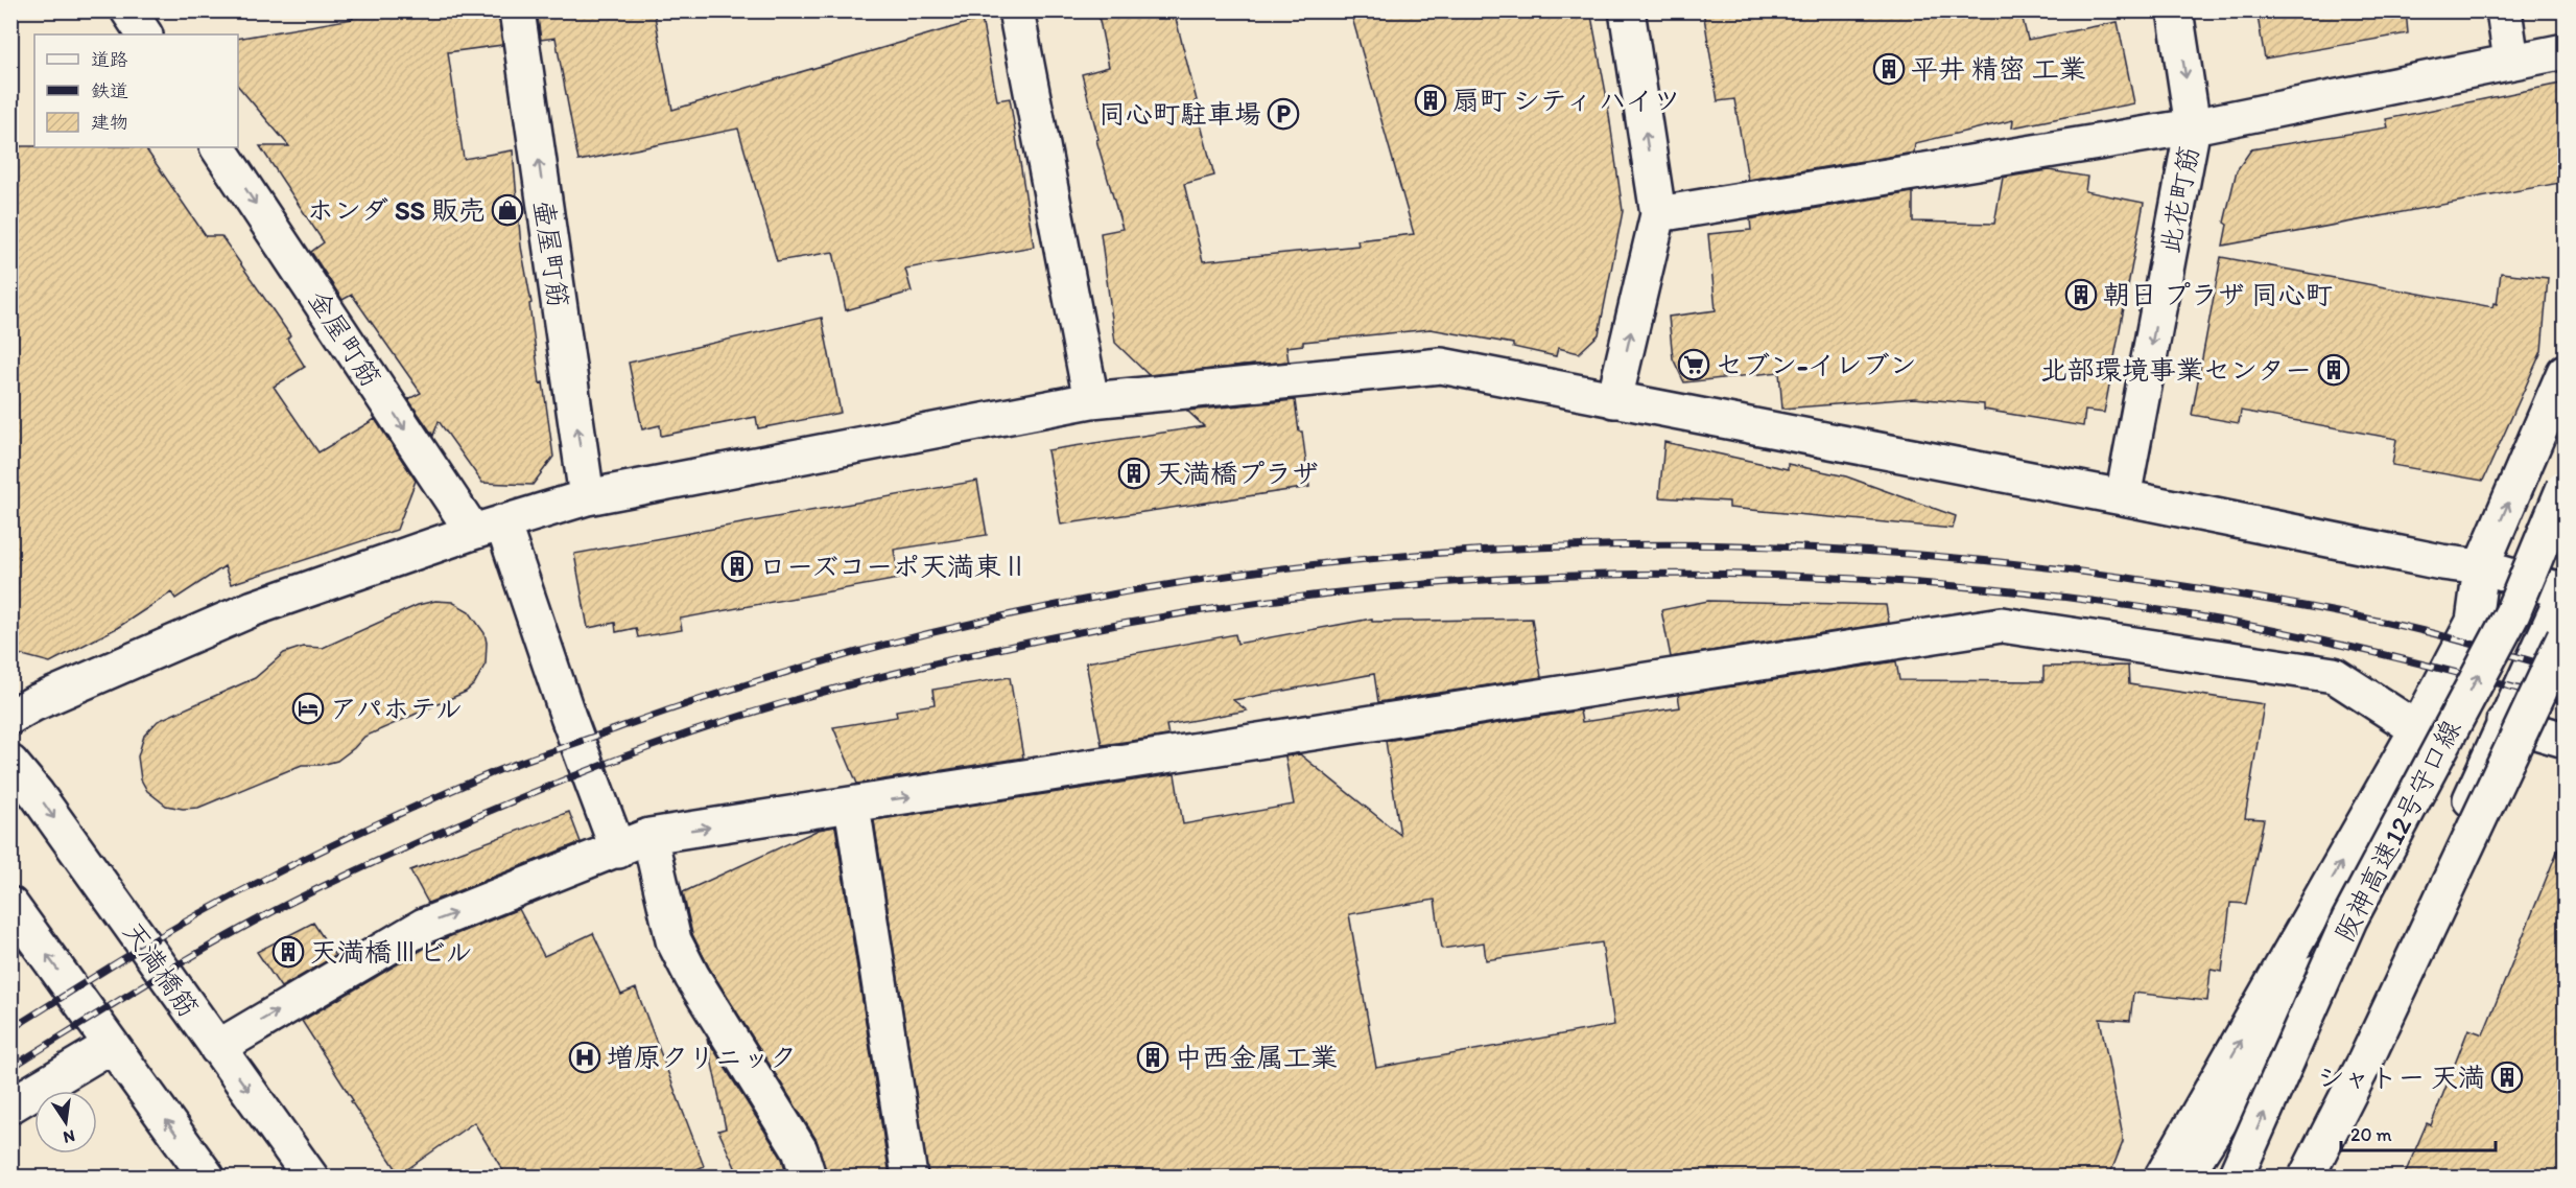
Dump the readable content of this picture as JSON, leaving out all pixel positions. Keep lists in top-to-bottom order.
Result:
{
  "streets": {
    "main road": [
      "此花町筋",
      "壷屋町筋",
      "金屋町筋",
      "阪神高速12号守口線",
      "天満橋筋"
    ]
  },
  "one_way": ["此花町筋", "壷屋町筋", "金屋町筋"],
  "places": {
    "building": [
      "平井 精密 工業",
      "扇町 シティ ハイツ",
      "朝日 プラザ 同心町",
      "北部環境事業センター",
      "天満橋プラザ",
      "ローズコーポ天満東Ⅱ",
      "天満橋Ⅲビル",
      "中西金属工業",
      "シャトー 天満"
    ],
    "parking": ["同心町駐車場"],
    "shop": ["ホンダ SS 販売"],
    "supermarket": ["セブン-イレブン"],
    "hotel": ["アパホテル"],
    "hospital": ["増原クリニック"]
  },
  "legend": ["道路", "鉄道", "建物"],
  "scale_bar": "20 m",
  "north": "bottom"
}
